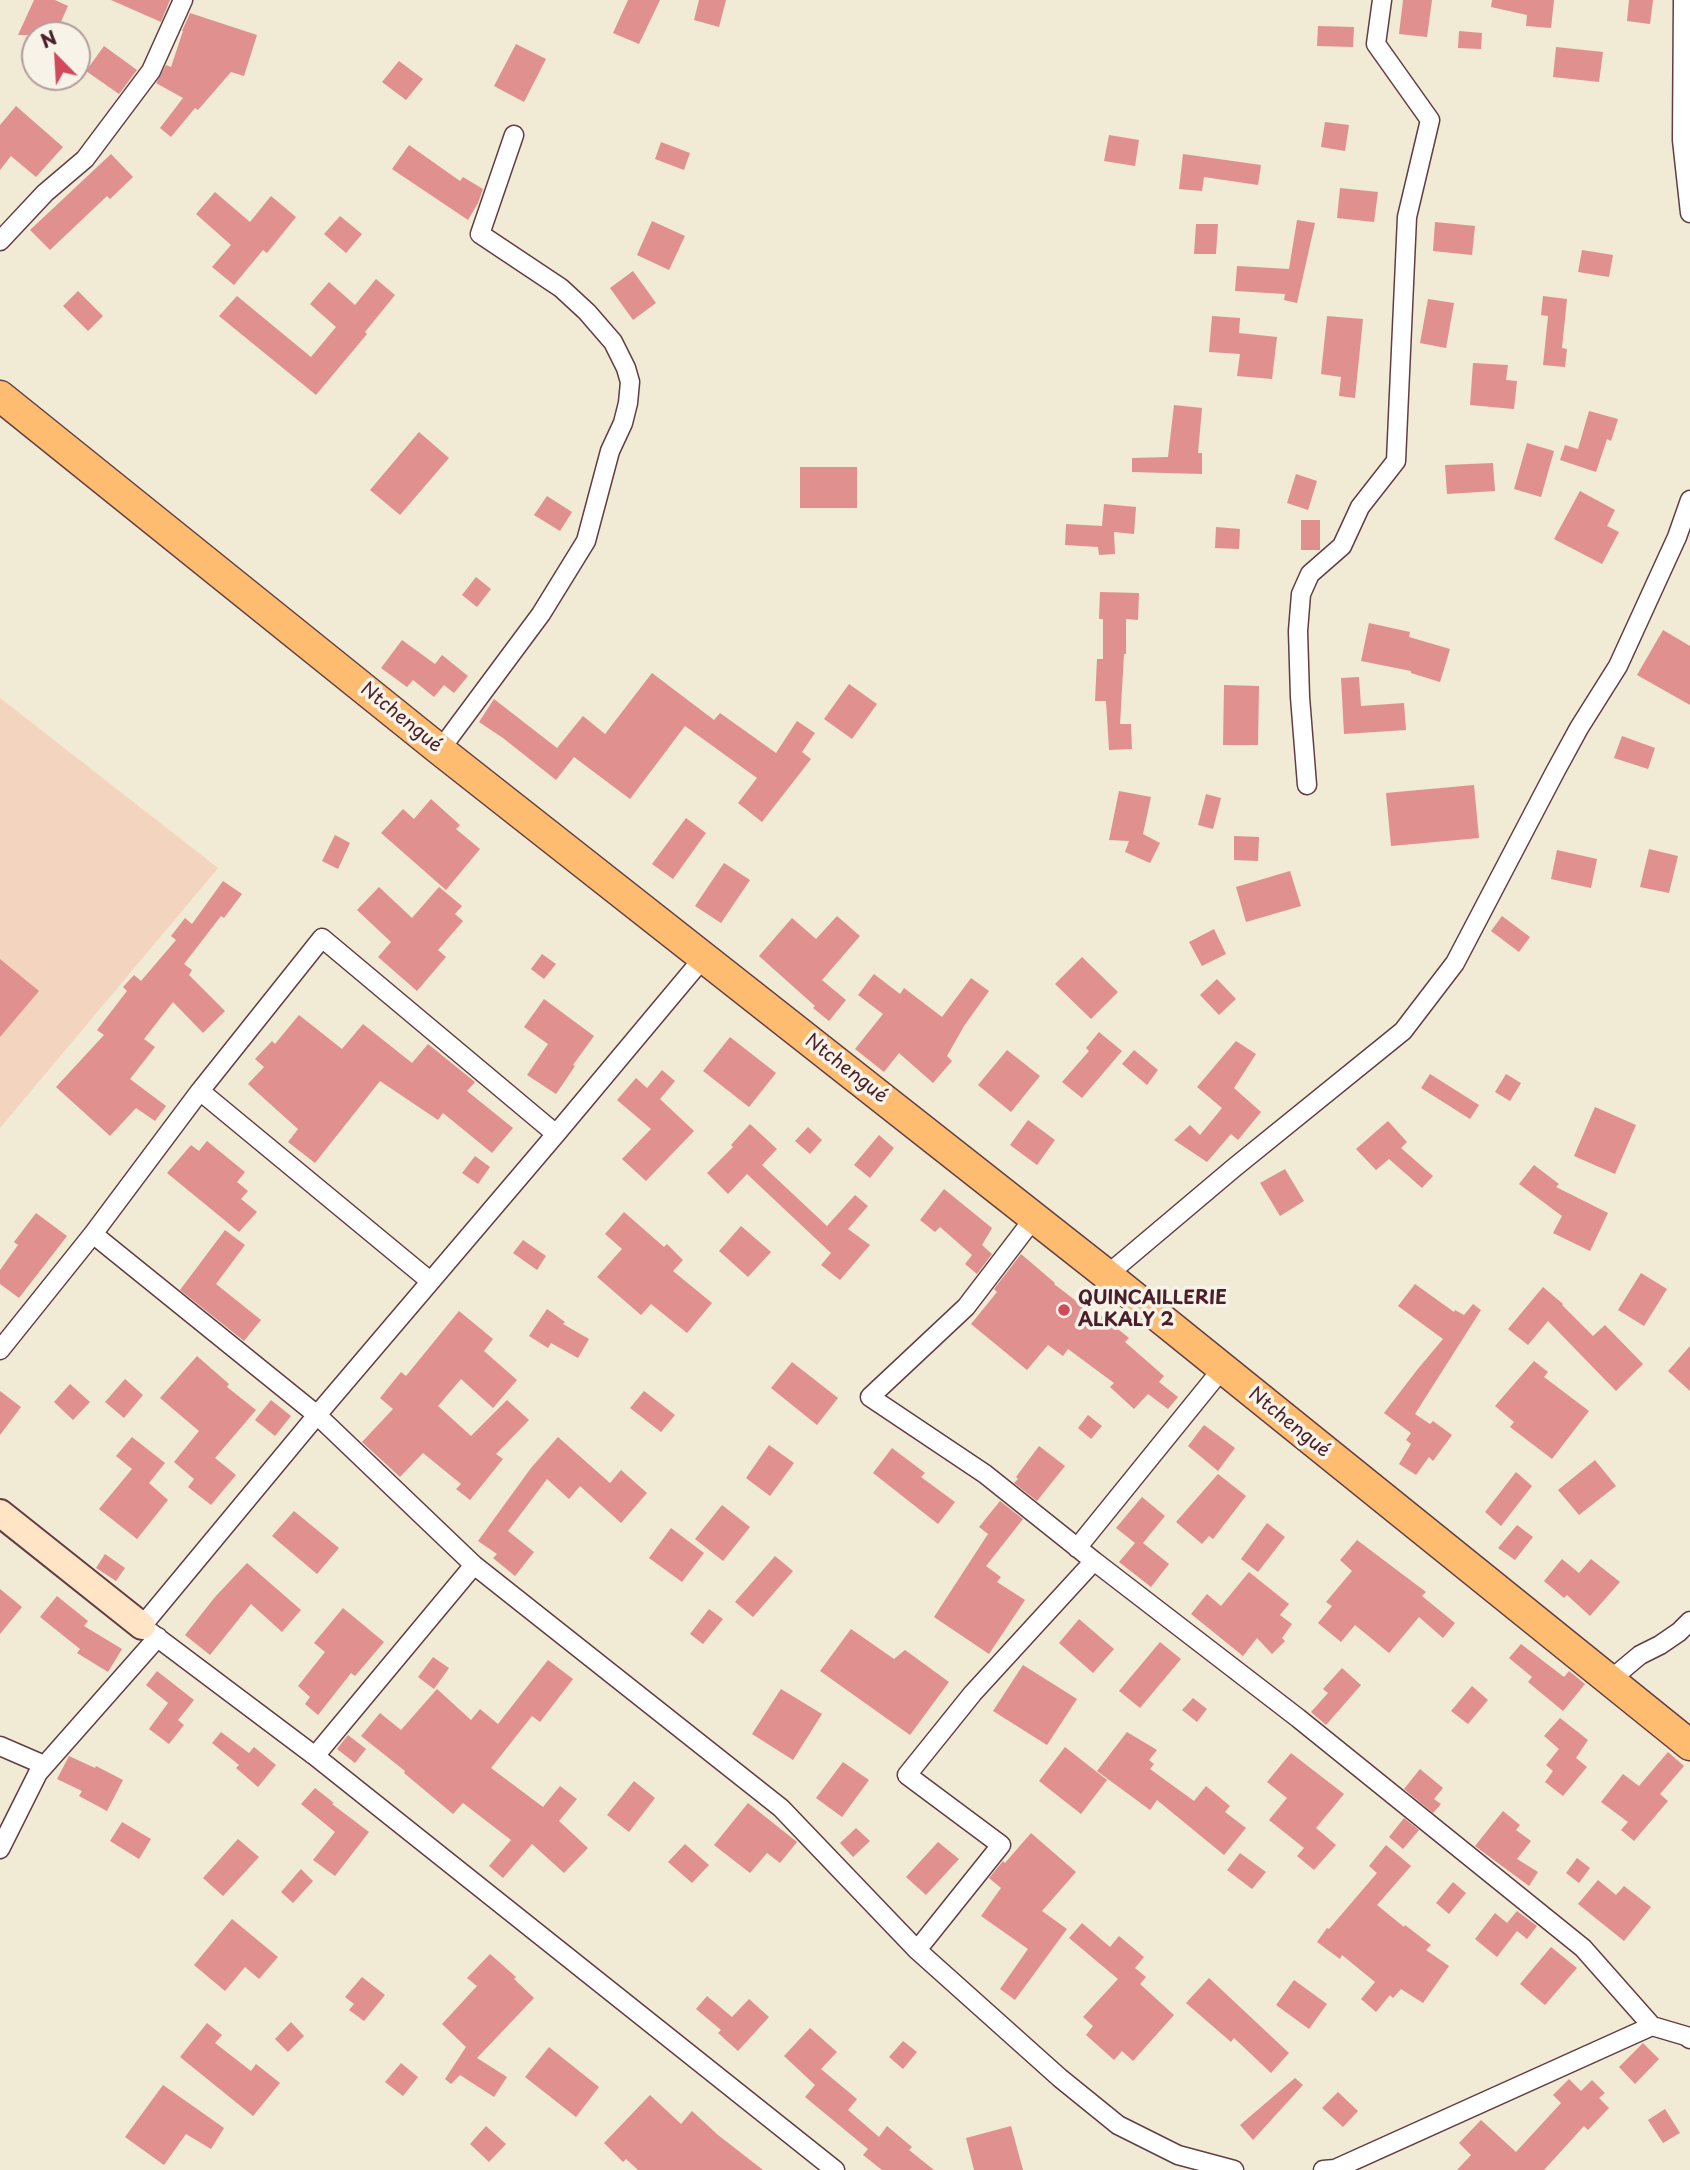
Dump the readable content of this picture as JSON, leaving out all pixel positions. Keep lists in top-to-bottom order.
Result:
{
  "streets": {
    "main road": ["Ntchengué"]
  },
  "places": ["QUINCAILLERIE ALKALY 2"],
  "north": "top left"
}
